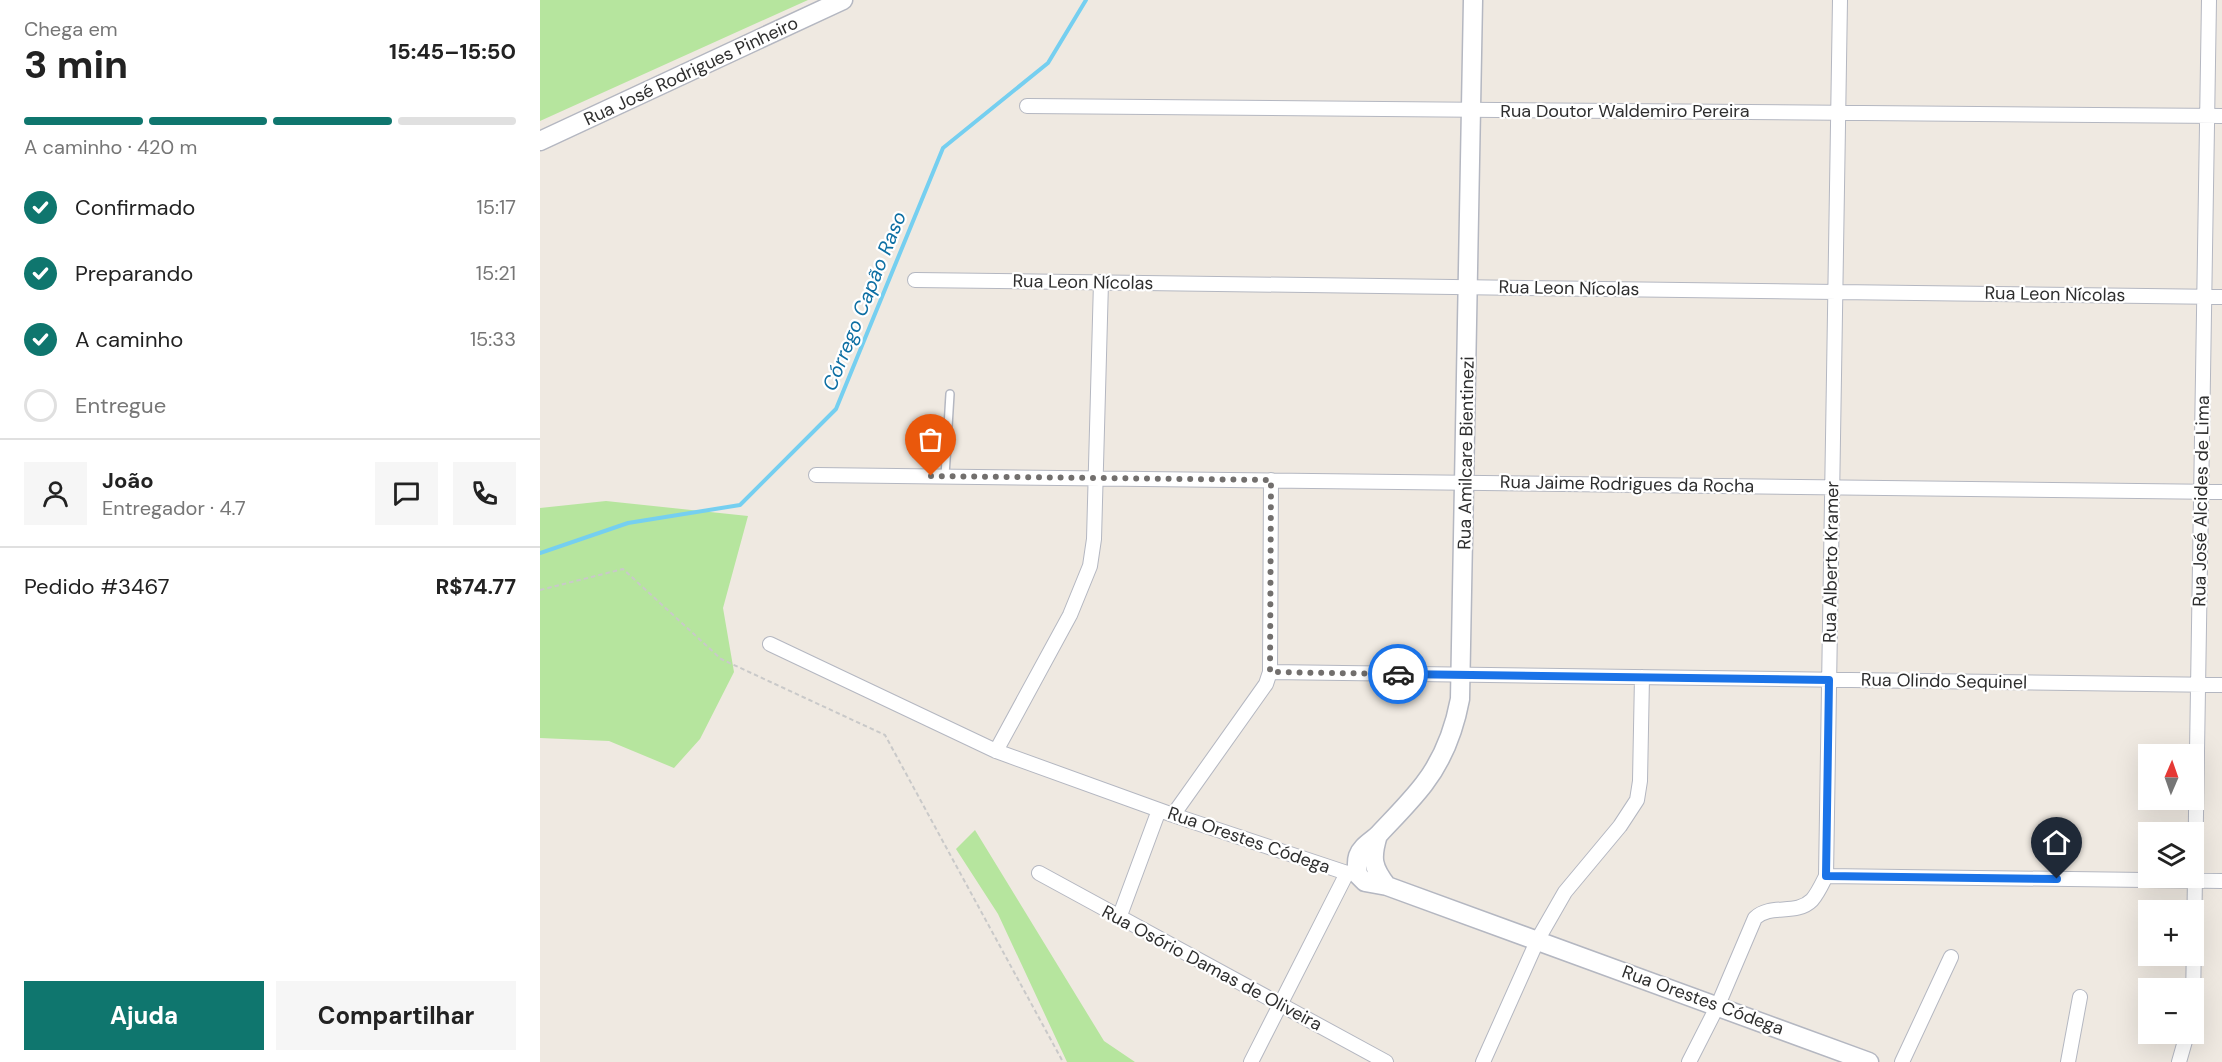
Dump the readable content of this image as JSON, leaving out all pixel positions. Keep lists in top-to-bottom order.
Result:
{
  "streets": {
    "main road": ["Rua José Rodrigues Pinheiro", "Rua Amilcare Bientinezi", "Rua Orestes Códega"],
    "street": [
      "Rua Doutor Waldemiro Pereira",
      "Rua Leon Nícolas",
      "Rua Jaime Rodrigues da Rocha",
      "Rua José Alcides de Lima",
      "Rua Alberto Kramer",
      "Rua Olindo Sequinel",
      "Rua Osório Damas de Oliveira"
    ]
  },
  "crossings": [
    ["Rua Doutor Waldemiro Pereira", "Rua Amilcare Bientinezi"],
    ["Rua Doutor Waldemiro Pereira", "Rua José Alcides de Lima"],
    ["Rua Doutor Waldemiro Pereira", "Rua Alberto Kramer"],
    ["Rua Leon Nícolas", "Rua Amilcare Bientinezi"],
    ["Rua Leon Nícolas", "Rua José Alcides de Lima"],
    ["Rua Leon Nícolas", "Rua Alberto Kramer"],
    ["Rua Amilcare Bientinezi", "Rua Jaime Rodrigues da Rocha"],
    ["Rua Amilcare Bientinezi", "Rua Olindo Sequinel"],
    ["Rua Amilcare Bientinezi", "Rua Orestes Códega"],
    ["Rua Amilcare Bientinezi", "Rua Osório Damas de Oliveira"],
    ["Rua Jaime Rodrigues da Rocha", "Rua José Alcides de Lima"],
    ["Rua Jaime Rodrigues da Rocha", "Rua Alberto Kramer"],
    ["Rua José Alcides de Lima", "Rua Olindo Sequinel"],
    ["Rua Alberto Kramer", "Rua Olindo Sequinel"]
  ],
  "water": ["Córrego Capão Raso"],
  "north": "top",
  "page": {
    "heading": ["3 min", "Chega em", "15:45–15:50"],
    "panel": [
      "João",
      "Entregador · 4.7",
      "Pedido #3467",
      "R$74.77"
    ],
    "bar": "A caminho · 420 m",
    "list": [
      ["Confirmado", "15:17"],
      ["Preparando", "15:21"],
      ["A caminho", "15:33"],
      "Entregue"
    ],
    "map_buttons": ["+", "−"],
    "buttons": ["Ajuda", "Compartilhar"]
  }
}
